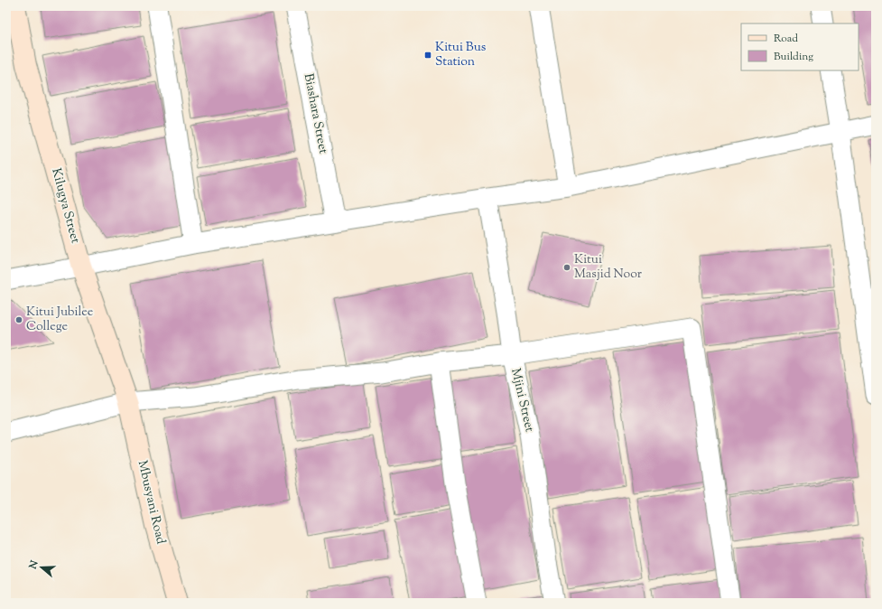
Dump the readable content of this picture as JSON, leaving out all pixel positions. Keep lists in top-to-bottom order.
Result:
{
  "streets": {
    "street": [
      "Biashara Street",
      "Kilugya Street",
      "Mjini Street",
      "Mbusyani Road"
    ]
  },
  "crossings": [
    ["Kilugya Street", "Mbusyani Road"]
  ],
  "places": {
    "transit": ["Kitui Bus Station"],
    "other": ["Kitui Masjid Noor", "Kitui Jubilee College"]
  },
  "legend": ["Road", "Building"],
  "north": "left"
}
